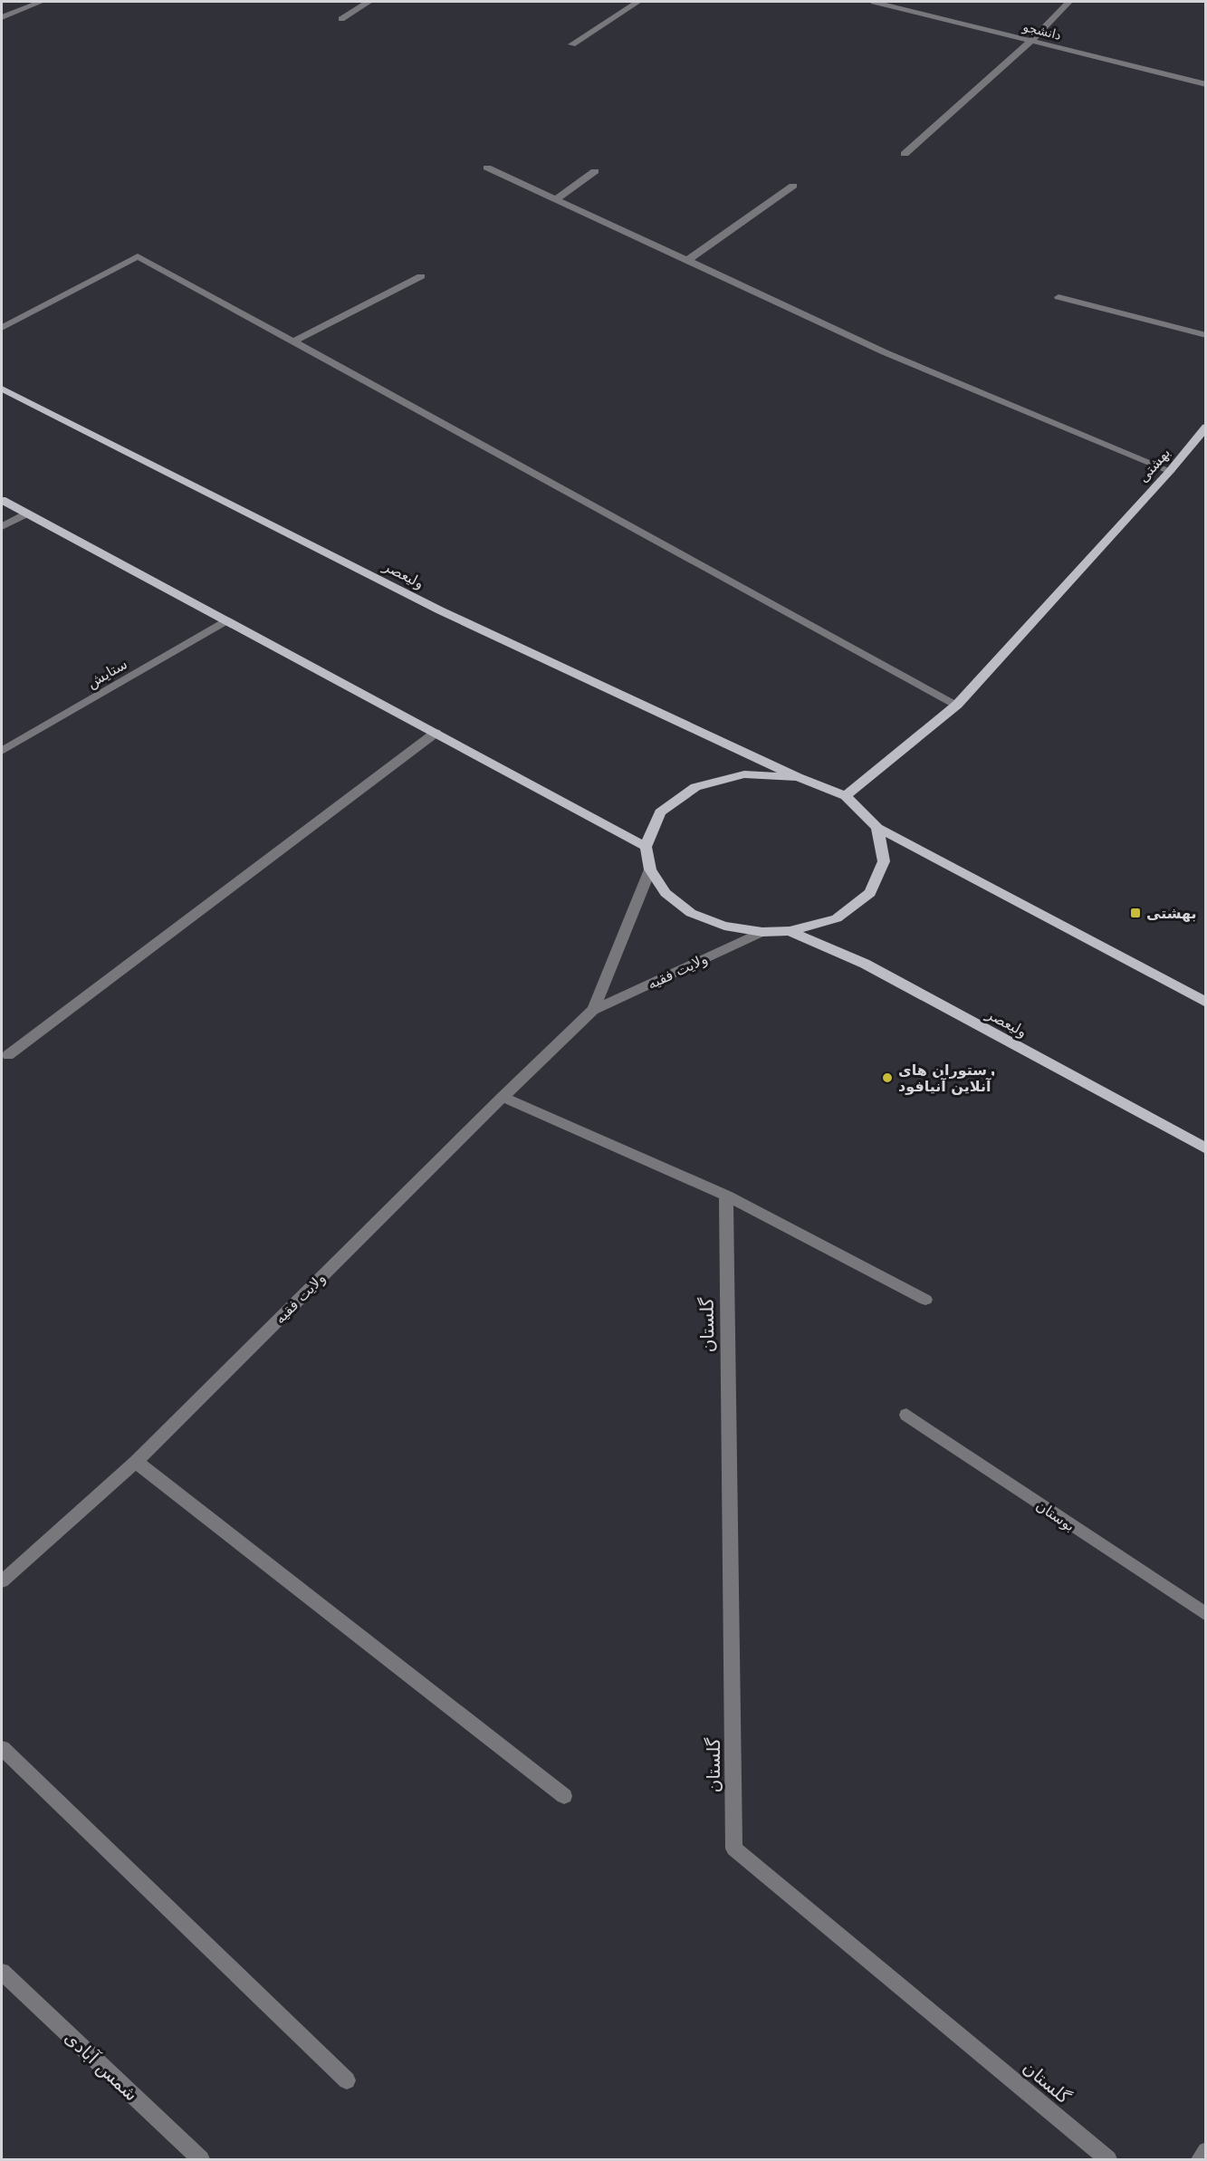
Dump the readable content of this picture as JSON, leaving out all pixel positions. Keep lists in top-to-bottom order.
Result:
{
  "streets": {
    "main road": ["بهشتی", "ولیعصر"],
    "street": [
      "دانشجو",
      "ستایش",
      "ولایت فقیه",
      "گلستان",
      "بوستان",
      "شمس آبادی"
    ]
  },
  "places": {
    "transit": ["بهشتی"],
    "other": ["رستوران های آنلاین آنیافود"]
  }
}
